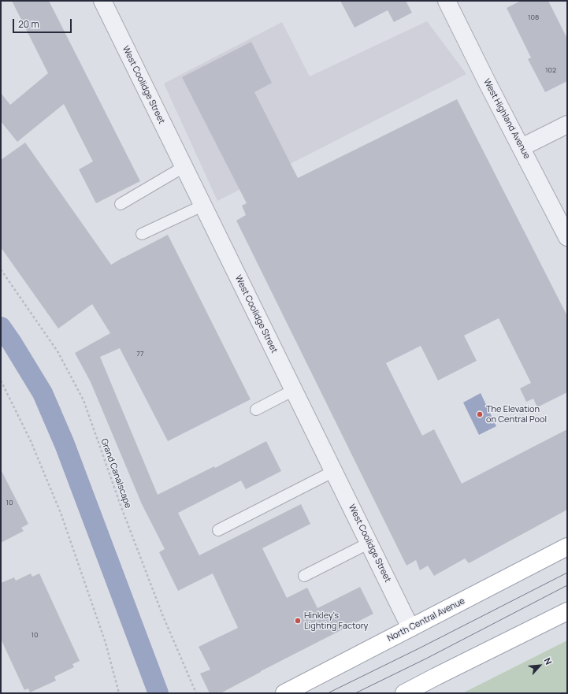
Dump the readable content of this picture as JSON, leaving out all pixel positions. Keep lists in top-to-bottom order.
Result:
{
  "streets": {
    "main road": ["North Central Avenue"],
    "street": ["West Coolidge Street", "West Highland Avenue"],
    "path": ["Grand Canalscape"]
  },
  "crossings": [
    ["West Coolidge Street", "North Central Avenue"]
  ],
  "places": ["The Elevation on Central Pool", "Hinkley's Lighting Factory"],
  "house_numbers": [
    "108",
    "102",
    "77",
    "10",
    "10"
  ],
  "scale_bar": "20 m",
  "north": "top right"
}
